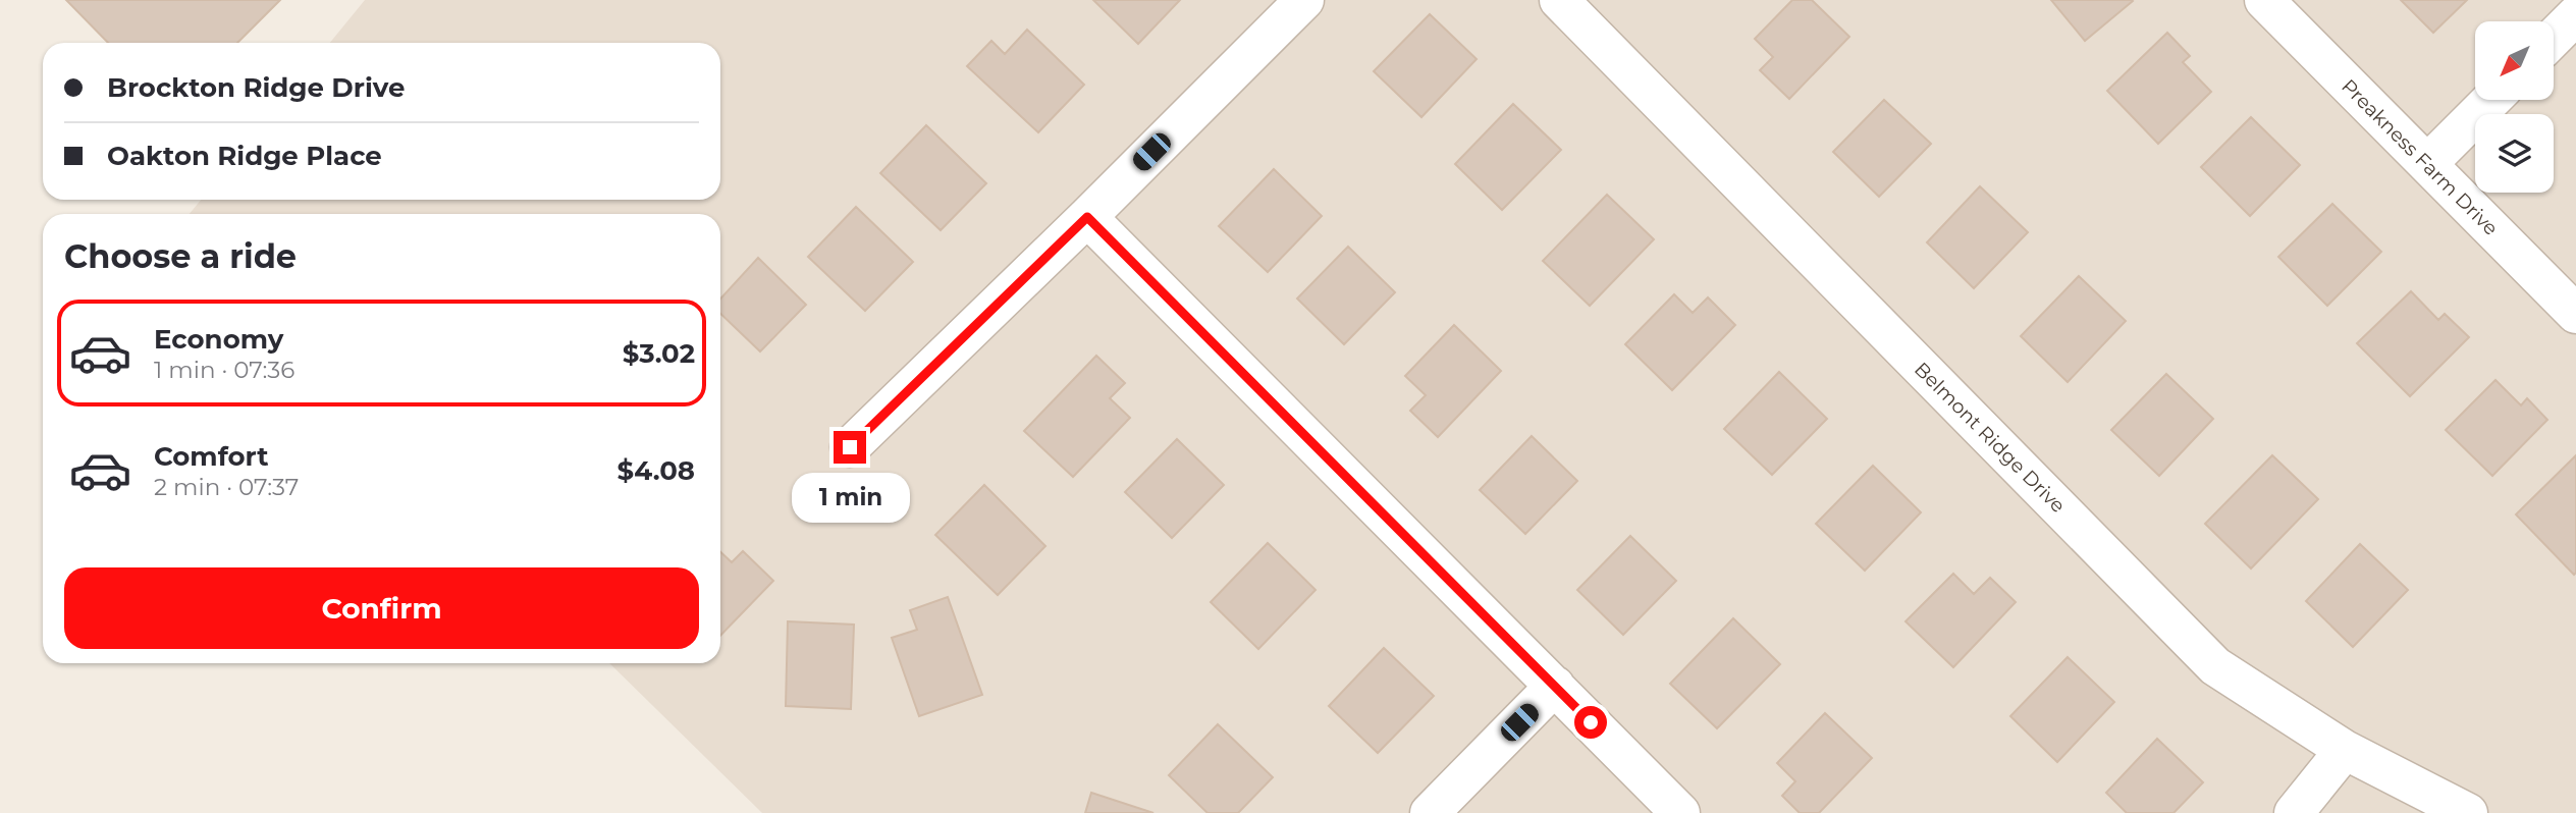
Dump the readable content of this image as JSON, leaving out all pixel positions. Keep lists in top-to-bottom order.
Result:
{
  "streets": {
    "street": ["Preakness Farm Drive", "Belmont Ridge Drive"]
  },
  "north": "bottom left",
  "page": {
    "banner": ["Brockton Ridge Drive", "Oakton Ridge Place"],
    "heading": "Choose a ride",
    "list": [
      {
        "name": "Economy",
        "note": "1 min · 07:36",
        "value": "$3.02"
      },
      {
        "name": "Comfort",
        "note": "2 min · 07:37",
        "value": "$4.08"
      }
    ],
    "bubble": "1 min",
    "buttons": "Confirm"
  }
}
